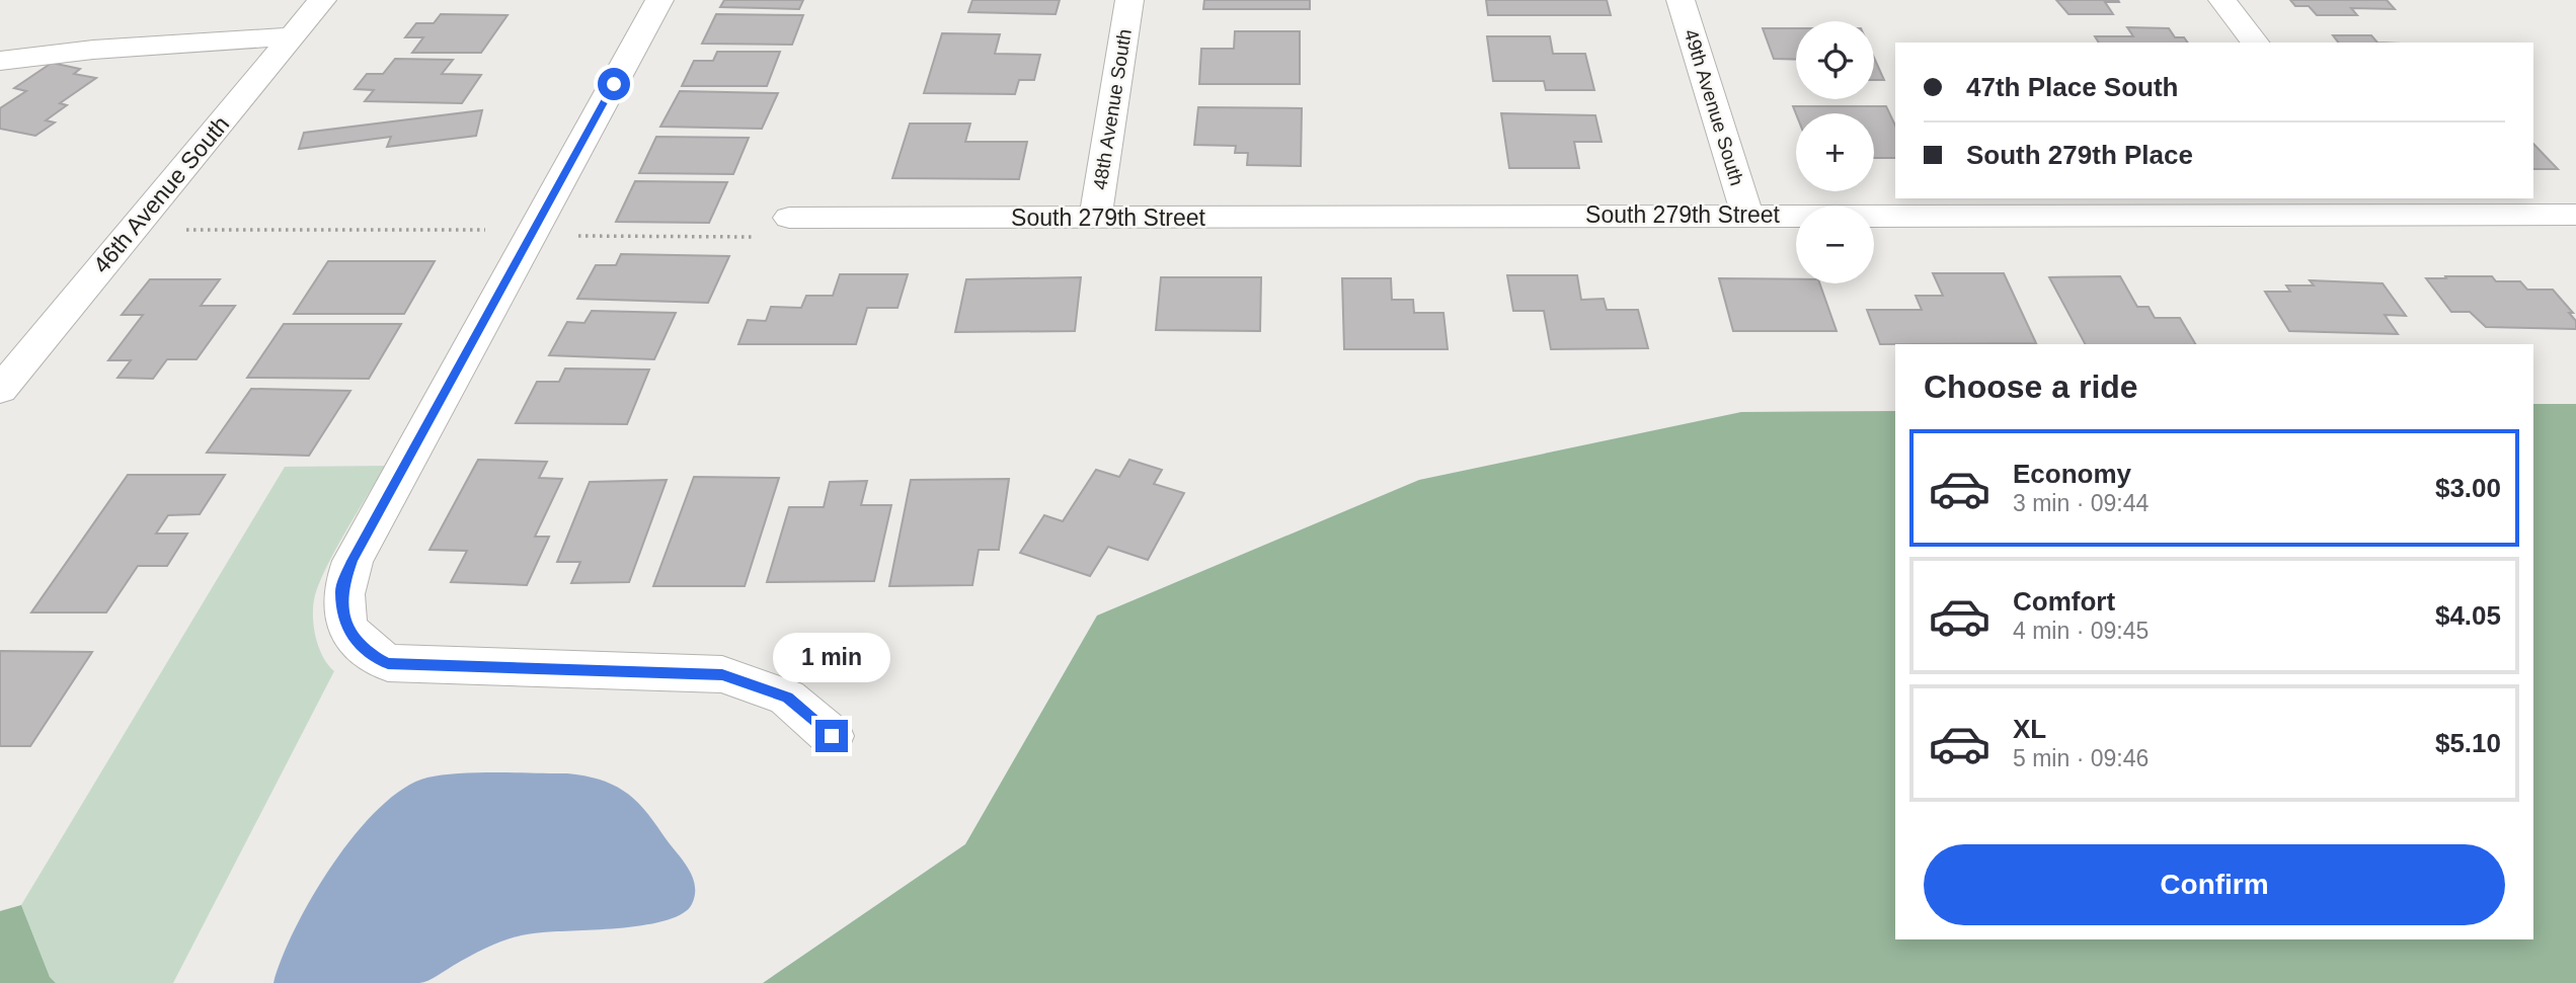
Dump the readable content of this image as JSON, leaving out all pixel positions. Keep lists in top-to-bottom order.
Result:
{
  "streets": {
    "street": [
      "49th Avenue South",
      "48th Avenue South",
      "46th Avenue South",
      "South 279th Street"
    ]
  },
  "crossings": [
    ["49th Avenue South", "South 279th Street"],
    ["48th Avenue South", "South 279th Street"]
  ],
  "page": {
    "map_buttons": ["+", "−"],
    "banner": ["47th Place South", "South 279th Place"],
    "heading": "Choose a ride",
    "list": [
      {
        "name": "Economy",
        "note": "3 min · 09:44",
        "value": "$3.00"
      },
      {
        "name": "Comfort",
        "note": "4 min · 09:45",
        "value": "$4.05"
      },
      {
        "name": "XL",
        "note": "5 min · 09:46",
        "value": "$5.10"
      }
    ],
    "bubble": "1 min",
    "buttons": "Confirm"
  }
}
